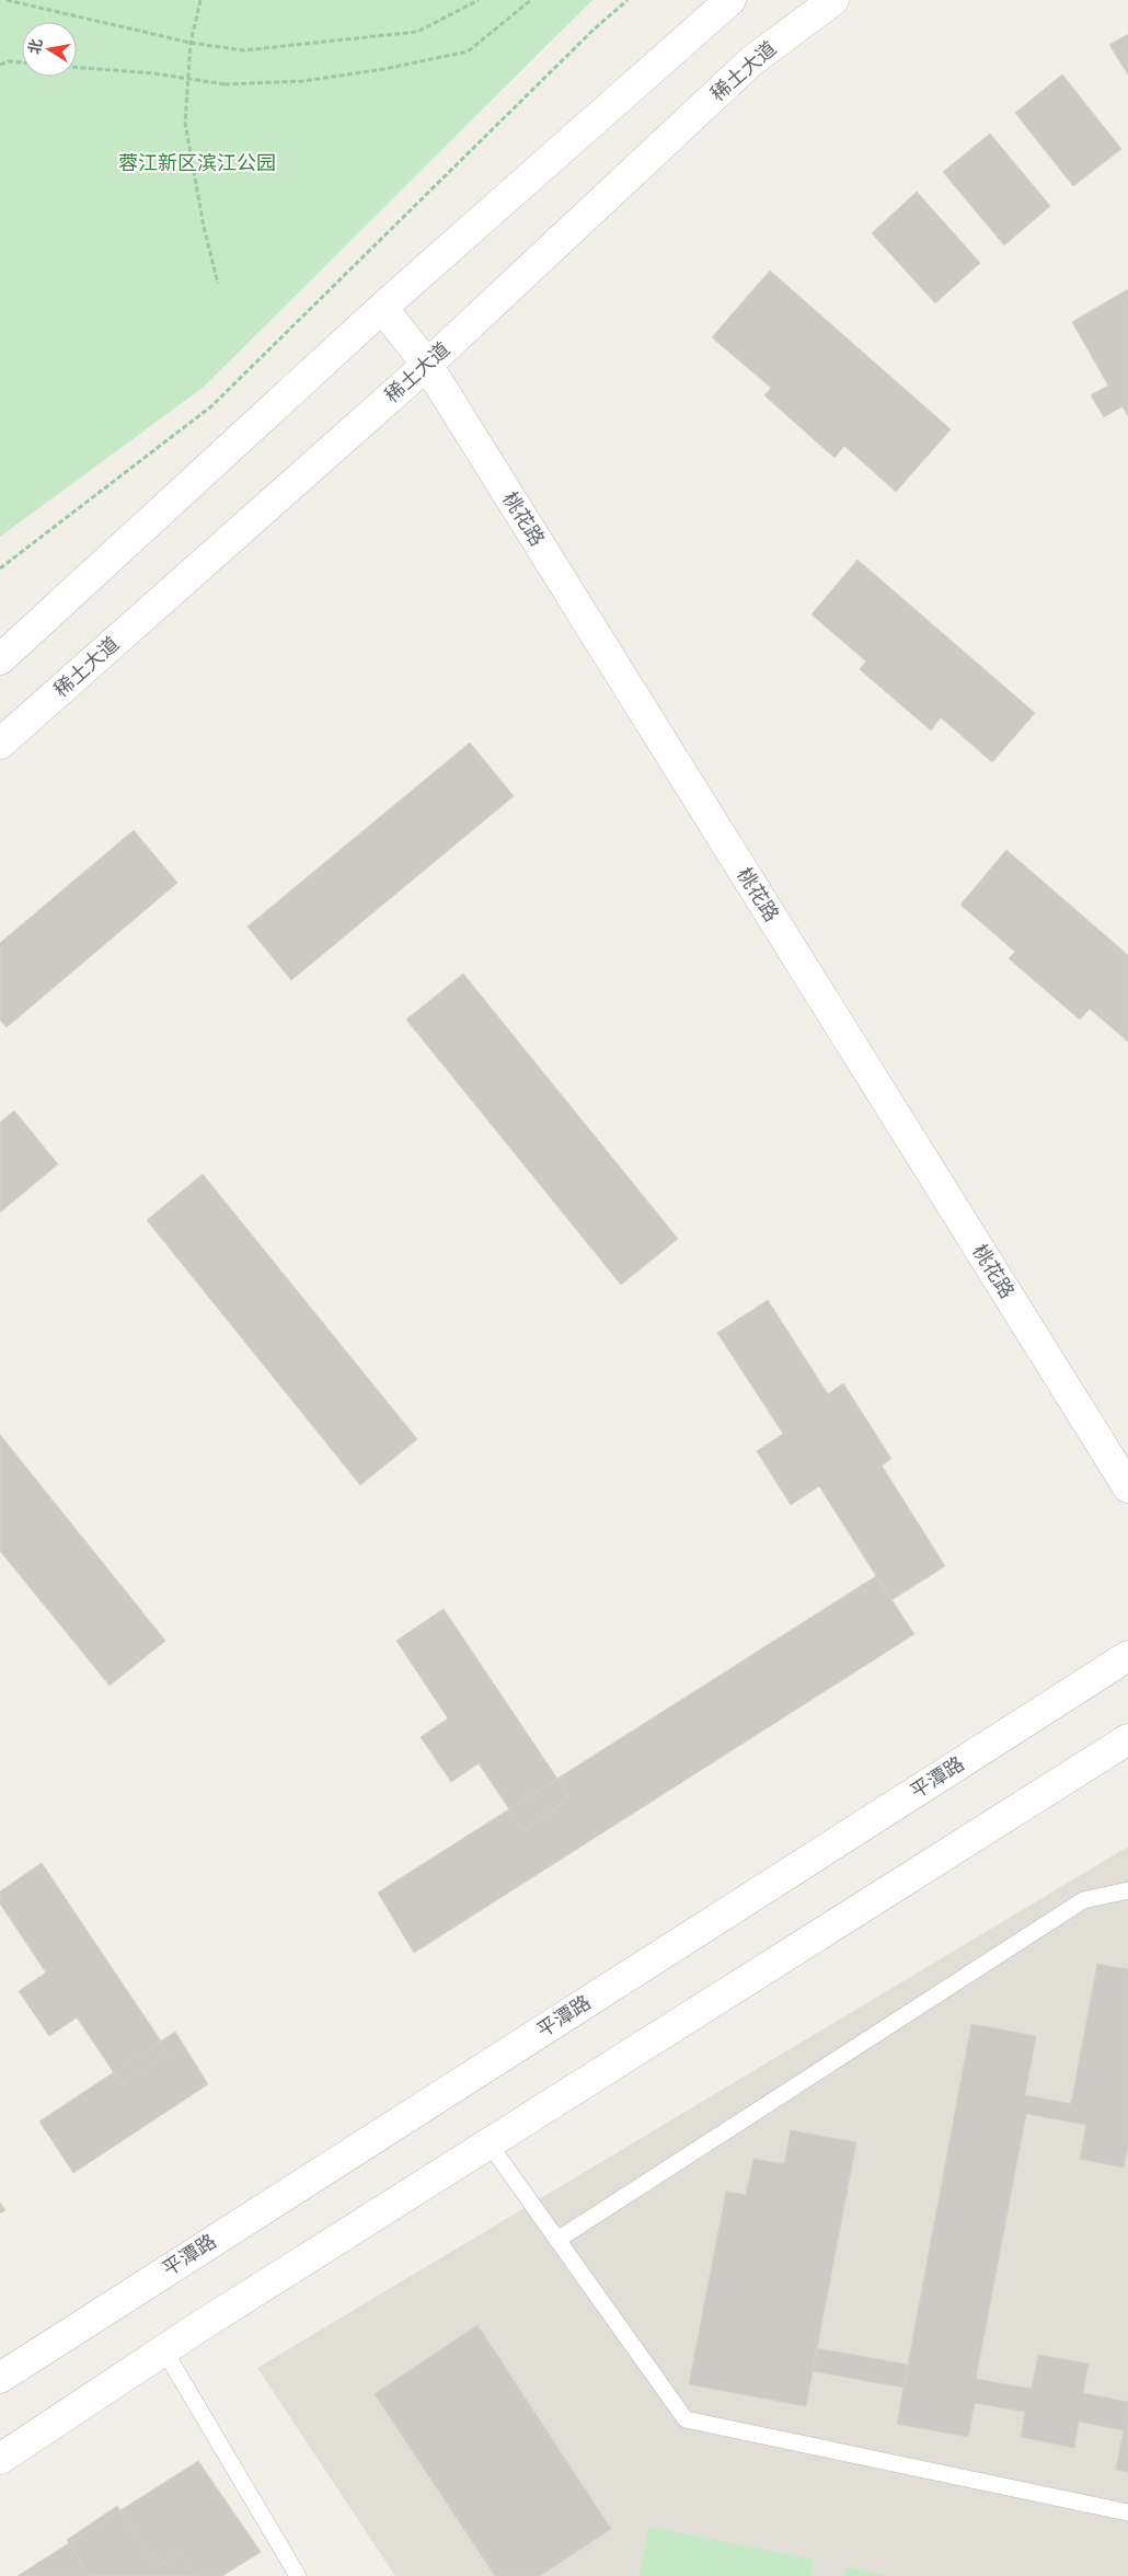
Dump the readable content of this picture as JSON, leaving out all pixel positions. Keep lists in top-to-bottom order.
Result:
{
  "streets": {
    "street": ["稀土大道", "桃花路", "平潭路"]
  },
  "crossings": [
    ["稀土大道", "桃花路"]
  ],
  "parks": ["蓉江新区滨江公园"],
  "north": "left"
}
